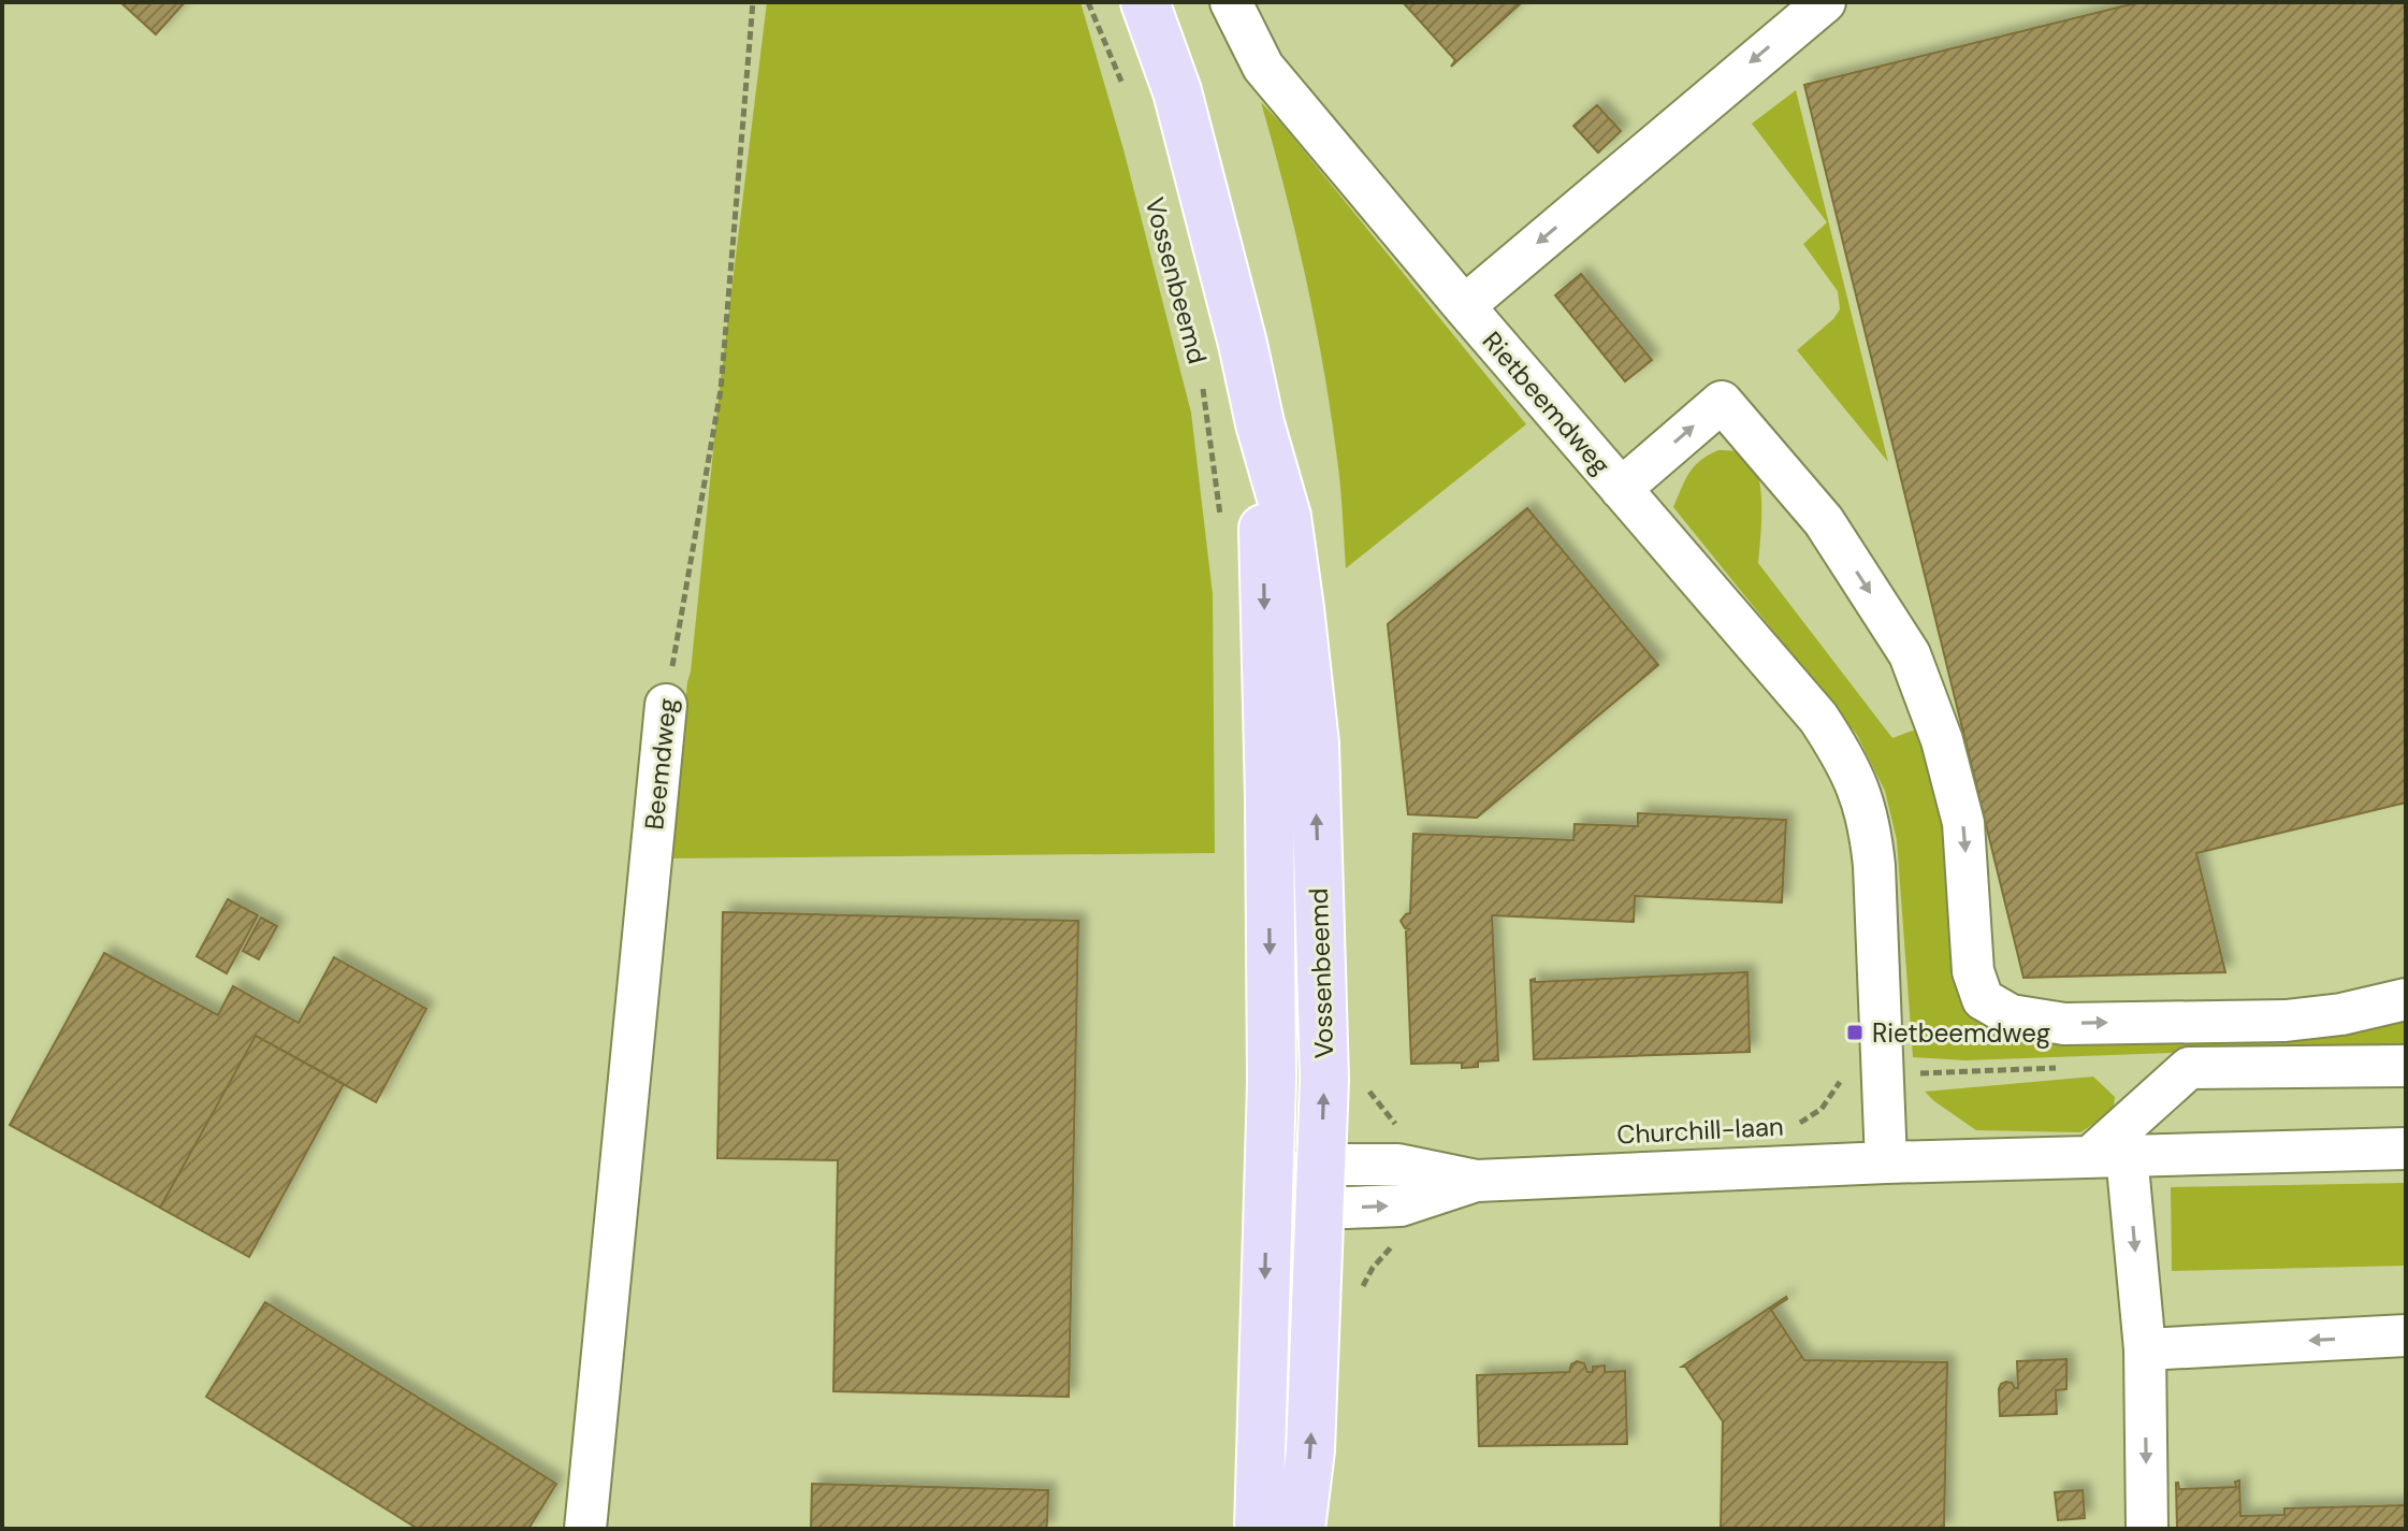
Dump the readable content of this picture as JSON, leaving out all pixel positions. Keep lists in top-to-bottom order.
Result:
{
  "streets": {
    "main road": ["Vossenbeemd"],
    "street": ["Rietbeemdweg", "Beemdweg", "Churchill-laan"]
  },
  "crossings": [
    ["Vossenbeemd", "Churchill-laan"],
    ["Rietbeemdweg", "Churchill-laan"]
  ],
  "places": {
    "transit": ["Rietbeemdweg"]
  }
}
